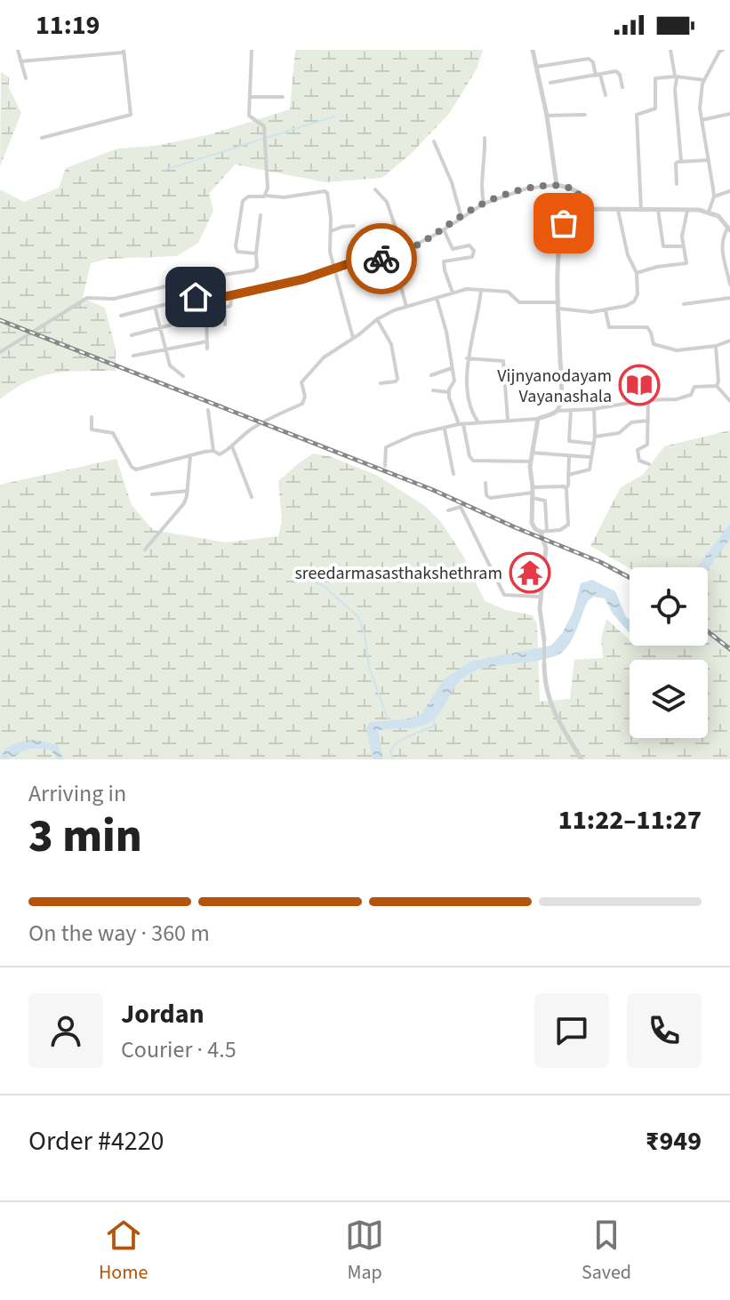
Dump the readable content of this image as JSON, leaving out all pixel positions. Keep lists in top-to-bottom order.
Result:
{
  "places": {
    "library": ["Vijnyanodayam Vayanashala"],
    "temple": ["sreedarmasasthakshethram"]
  },
  "page": {
    "status": "11:19",
    "heading": ["3 min", "Arriving in", "11:22–11:27"],
    "panel": [
      "Jordan",
      "Courier · 4.5",
      "Order #4220",
      "₹949"
    ],
    "bar": "On the way · 360 m",
    "tabs": ["Home", "Map", "Saved"]
  }
}
